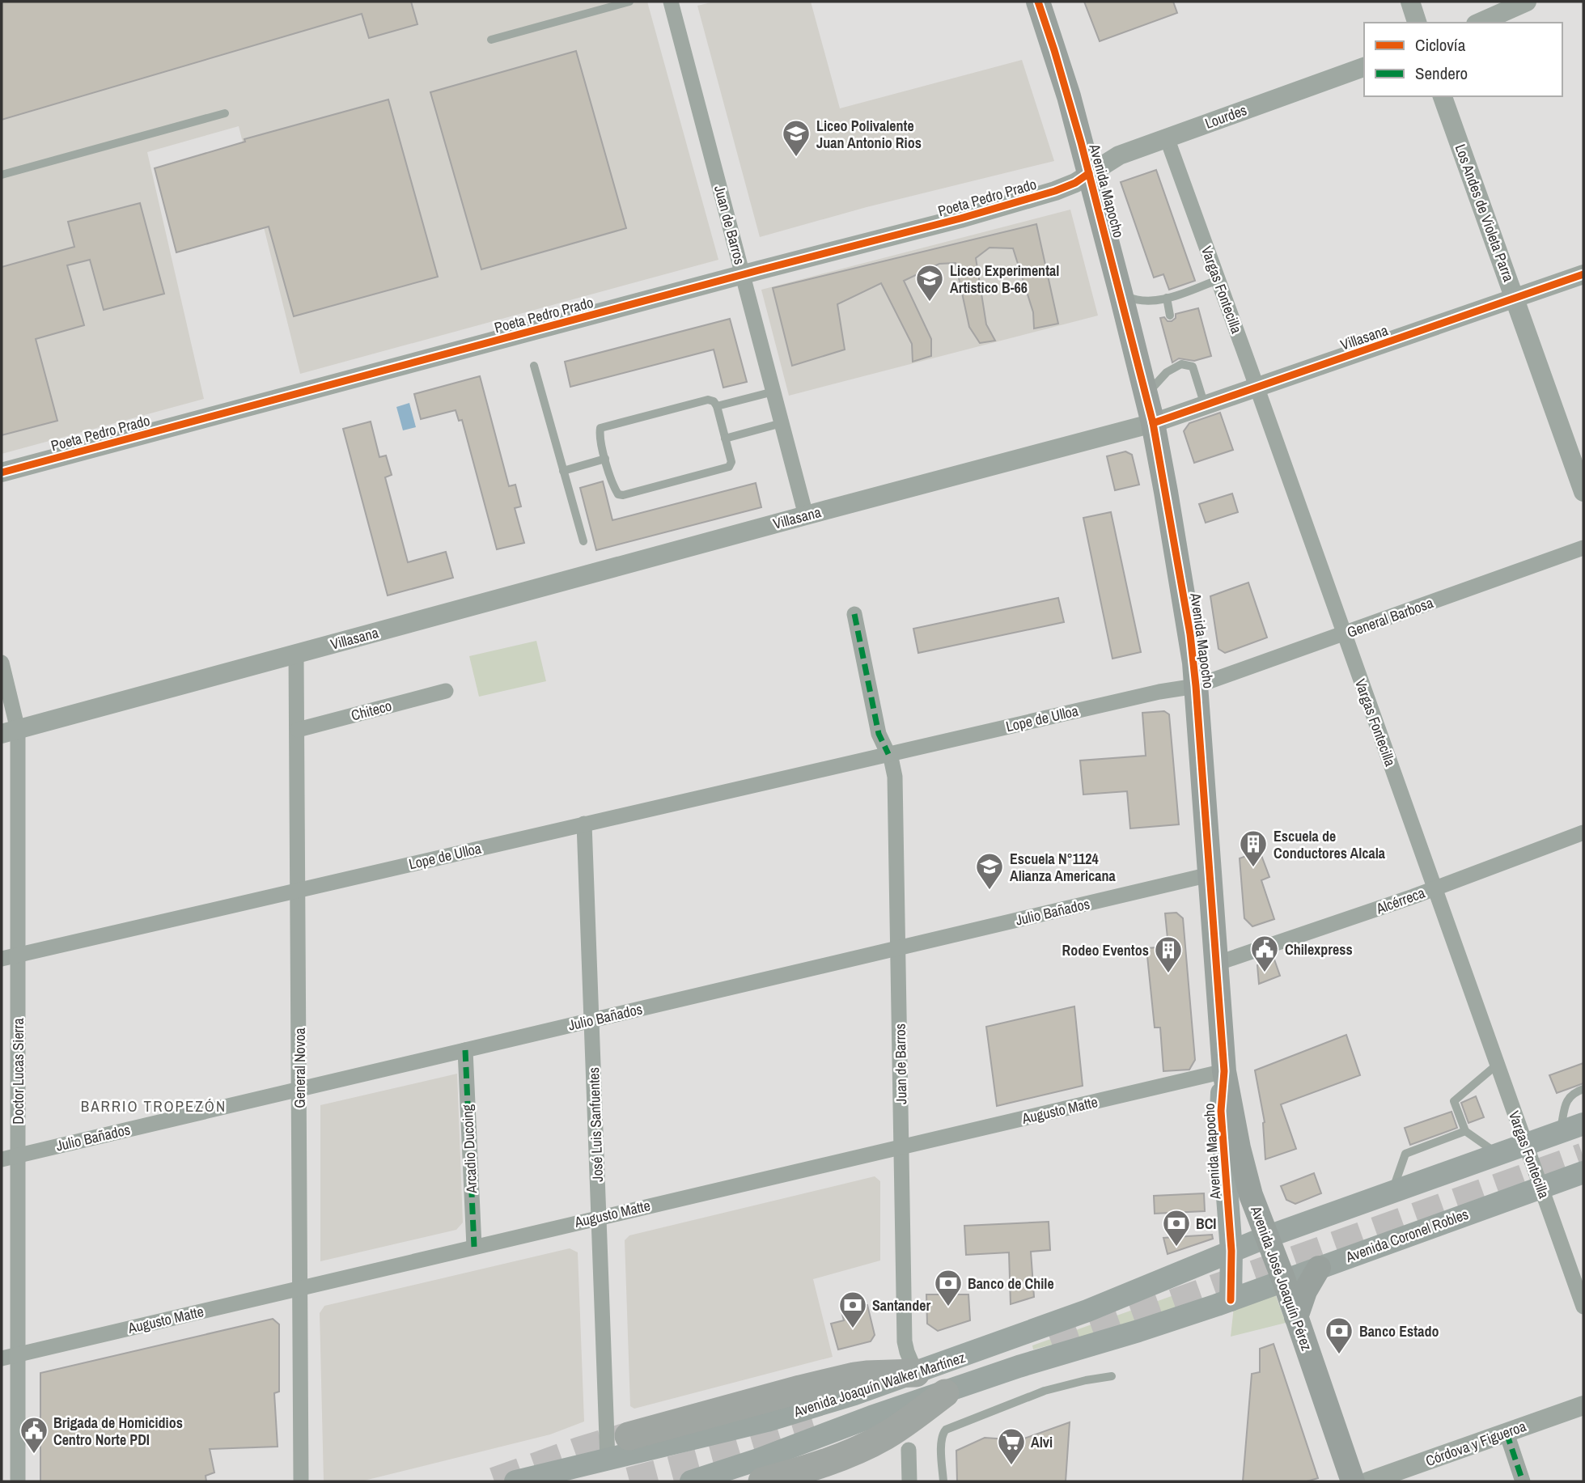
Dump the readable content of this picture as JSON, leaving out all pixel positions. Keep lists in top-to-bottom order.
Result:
{
  "streets": {
    "main road": [
      "Avenida Mapocho",
      "Avenida Coronel Robles",
      "Avenida José Joaquín Pérez",
      "Avenida Joaquín Walker Martínez"
    ],
    "street": [
      "Lourdes",
      "Poeta Pedro Prado",
      "Los Andes de Violeta Parra",
      "Juan de Barros",
      "Vargas Fontecilla",
      "Villasana",
      "General Barbosa",
      "Chiteco",
      "Lope de Ulloa",
      "Alcérreca",
      "Julio Bañados",
      "General Novoa",
      "Doctor Lucas Sierra",
      "Augusto Matte",
      "José Luis Sanfuentes",
      "Arcadio Ducoing",
      "Córdova y Figueroa"
    ]
  },
  "crossings": [
    ["Lourdes", "Avenida Mapocho"],
    ["Lourdes", "Poeta Pedro Prado"],
    ["Lourdes", "Vargas Fontecilla"],
    ["Avenida Mapocho", "Poeta Pedro Prado"],
    ["Avenida Mapocho", "Villasana"],
    ["Avenida Mapocho", "General Barbosa"],
    ["Avenida Mapocho", "Lope de Ulloa"],
    ["Avenida Mapocho", "Alcérreca"],
    ["Avenida Mapocho", "Julio Bañados"],
    ["Avenida Mapocho", "Augusto Matte"],
    ["Avenida Mapocho", "Avenida Coronel Robles"],
    ["Avenida Mapocho", "Avenida José Joaquín Pérez"],
    ["Avenida Mapocho", "Avenida Joaquín Walker Martínez"],
    ["Poeta Pedro Prado", "Juan de Barros"],
    ["Los Andes de Violeta Parra", "Villasana"],
    ["Juan de Barros", "Villasana"],
    ["Juan de Barros", "Lope de Ulloa"],
    ["Juan de Barros", "Julio Bañados"],
    ["Juan de Barros", "Augusto Matte"],
    ["Juan de Barros", "Avenida Joaquín Walker Martínez"],
    ["Vargas Fontecilla", "Villasana"],
    ["Vargas Fontecilla", "General Barbosa"],
    ["Vargas Fontecilla", "Alcérreca"],
    ["Vargas Fontecilla", "Avenida Coronel Robles"],
    ["Villasana", "General Novoa"],
    ["Villasana", "Doctor Lucas Sierra"],
    ["General Barbosa", "Lope de Ulloa"],
    ["Chiteco", "General Novoa"],
    ["Lope de Ulloa", "General Novoa"],
    ["Lope de Ulloa", "Doctor Lucas Sierra"],
    ["Lope de Ulloa", "José Luis Sanfuentes"],
    ["Julio Bañados", "General Novoa"],
    ["Julio Bañados", "Doctor Lucas Sierra"],
    ["Julio Bañados", "José Luis Sanfuentes"],
    ["Julio Bañados", "Arcadio Ducoing"],
    ["General Novoa", "Augusto Matte"],
    ["Doctor Lucas Sierra", "Augusto Matte"],
    ["Augusto Matte", "José Luis Sanfuentes"],
    ["Augusto Matte", "Arcadio Ducoing"],
    ["Augusto Matte", "Avenida José Joaquín Pérez"],
    ["José Luis Sanfuentes", "Avenida Joaquín Walker Martínez"],
    ["Avenida Coronel Robles", "Avenida José Joaquín Pérez"],
    ["Avenida Coronel Robles", "Avenida Joaquín Walker Martínez"]
  ],
  "districts": ["BARRIO TROPEZÓN"],
  "places": {
    "school or university": ["Liceo Polivalente Juan Antonio Rios", "Liceo Experimental Artistico B-66", "Escuela N°1124 Alianza Americana"],
    "building": ["Escuela de Conductores Alcala", "Rodeo Eventos"],
    "public building": ["Chilexpress", "Brigada de Homicidios Centro Norte PDI"],
    "bank": [
      "BCI",
      "Banco de Chile",
      "Santander",
      "Banco Estado"
    ],
    "supermarket": ["Alvi"]
  },
  "legend": ["Ciclovía", "Sendero"]
}
